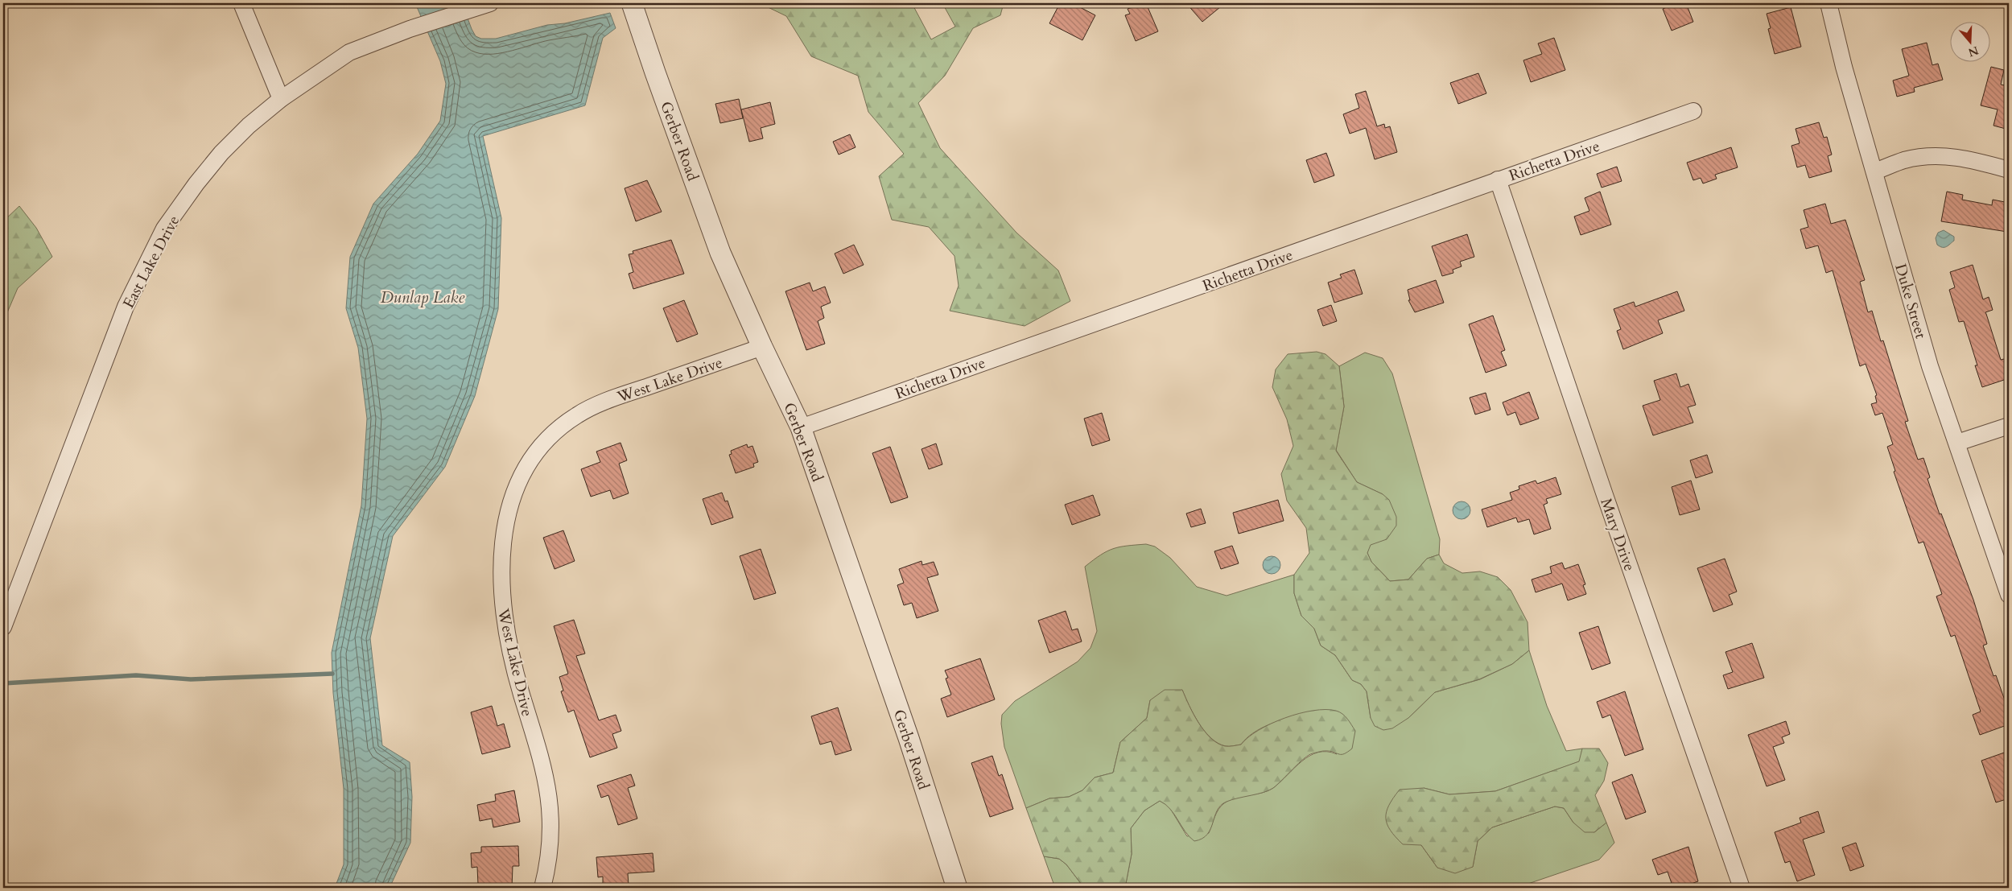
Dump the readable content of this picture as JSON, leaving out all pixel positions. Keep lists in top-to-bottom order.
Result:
{
  "streets": {
    "street": [
      "Gerber Road",
      "Richetta Drive",
      "East Lake Drive",
      "Duke Street",
      "West Lake Drive",
      "Mary Drive"
    ]
  },
  "crossings": [
    ["Gerber Road", "Richetta Drive"],
    ["Gerber Road", "West Lake Drive"],
    ["Richetta Drive", "Mary Drive"]
  ],
  "water": ["Dunlap Lake"],
  "north": "bottom"
}
